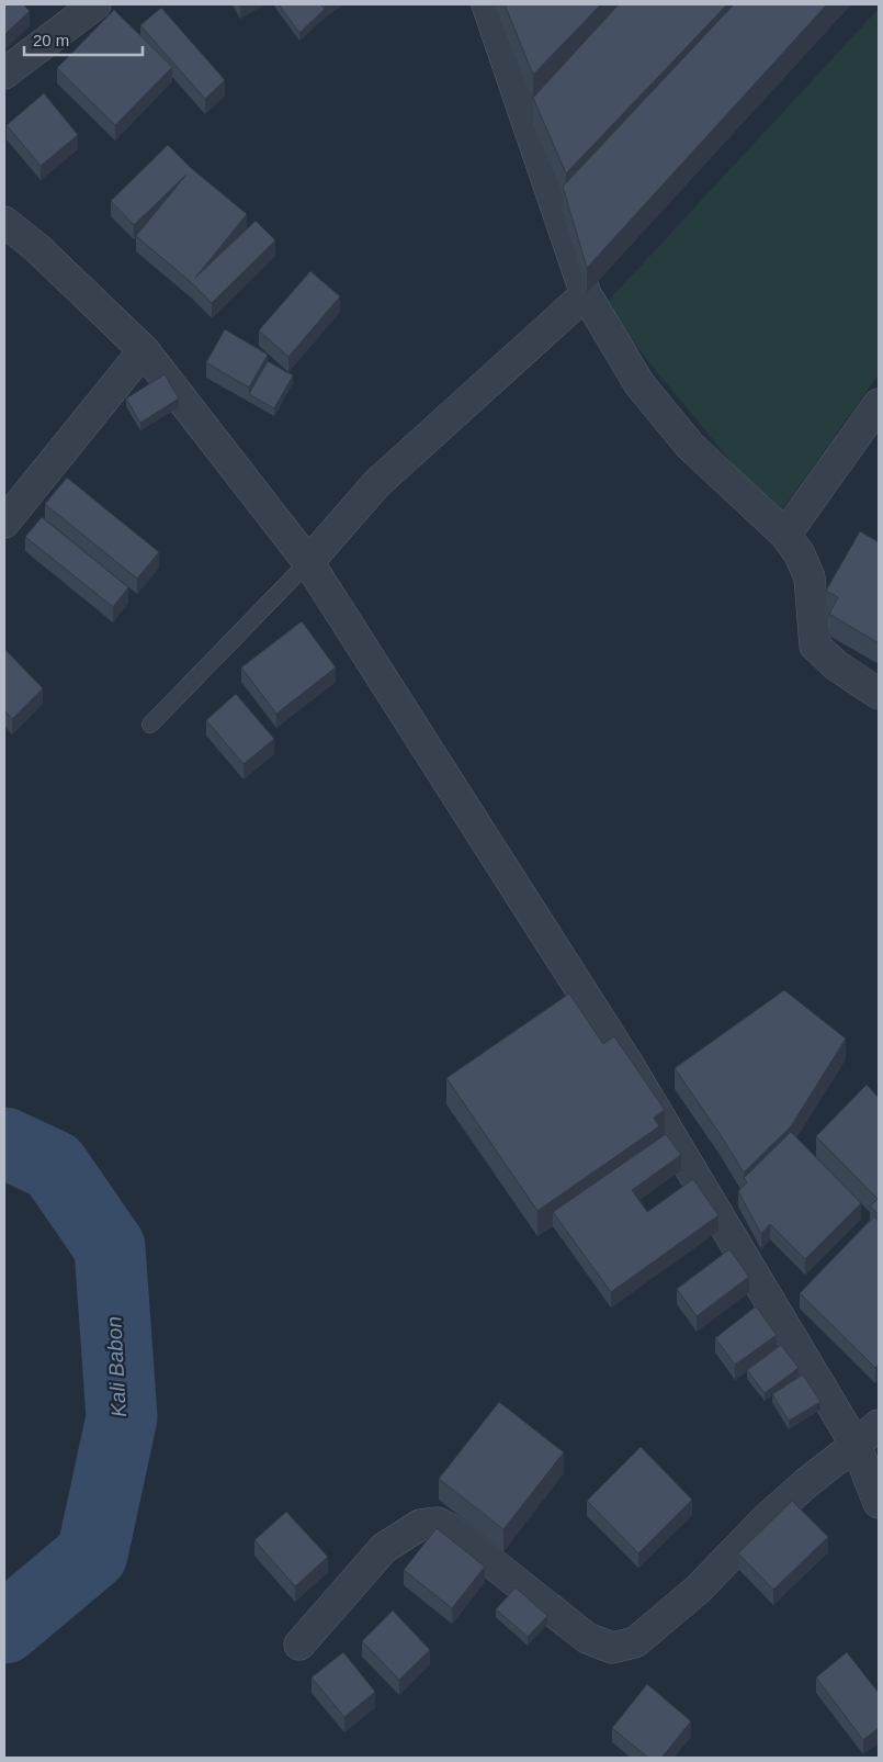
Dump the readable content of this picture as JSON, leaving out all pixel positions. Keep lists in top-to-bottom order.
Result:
{
  "water": ["Kali Babon"],
  "scale_bar": "20 m"
}
